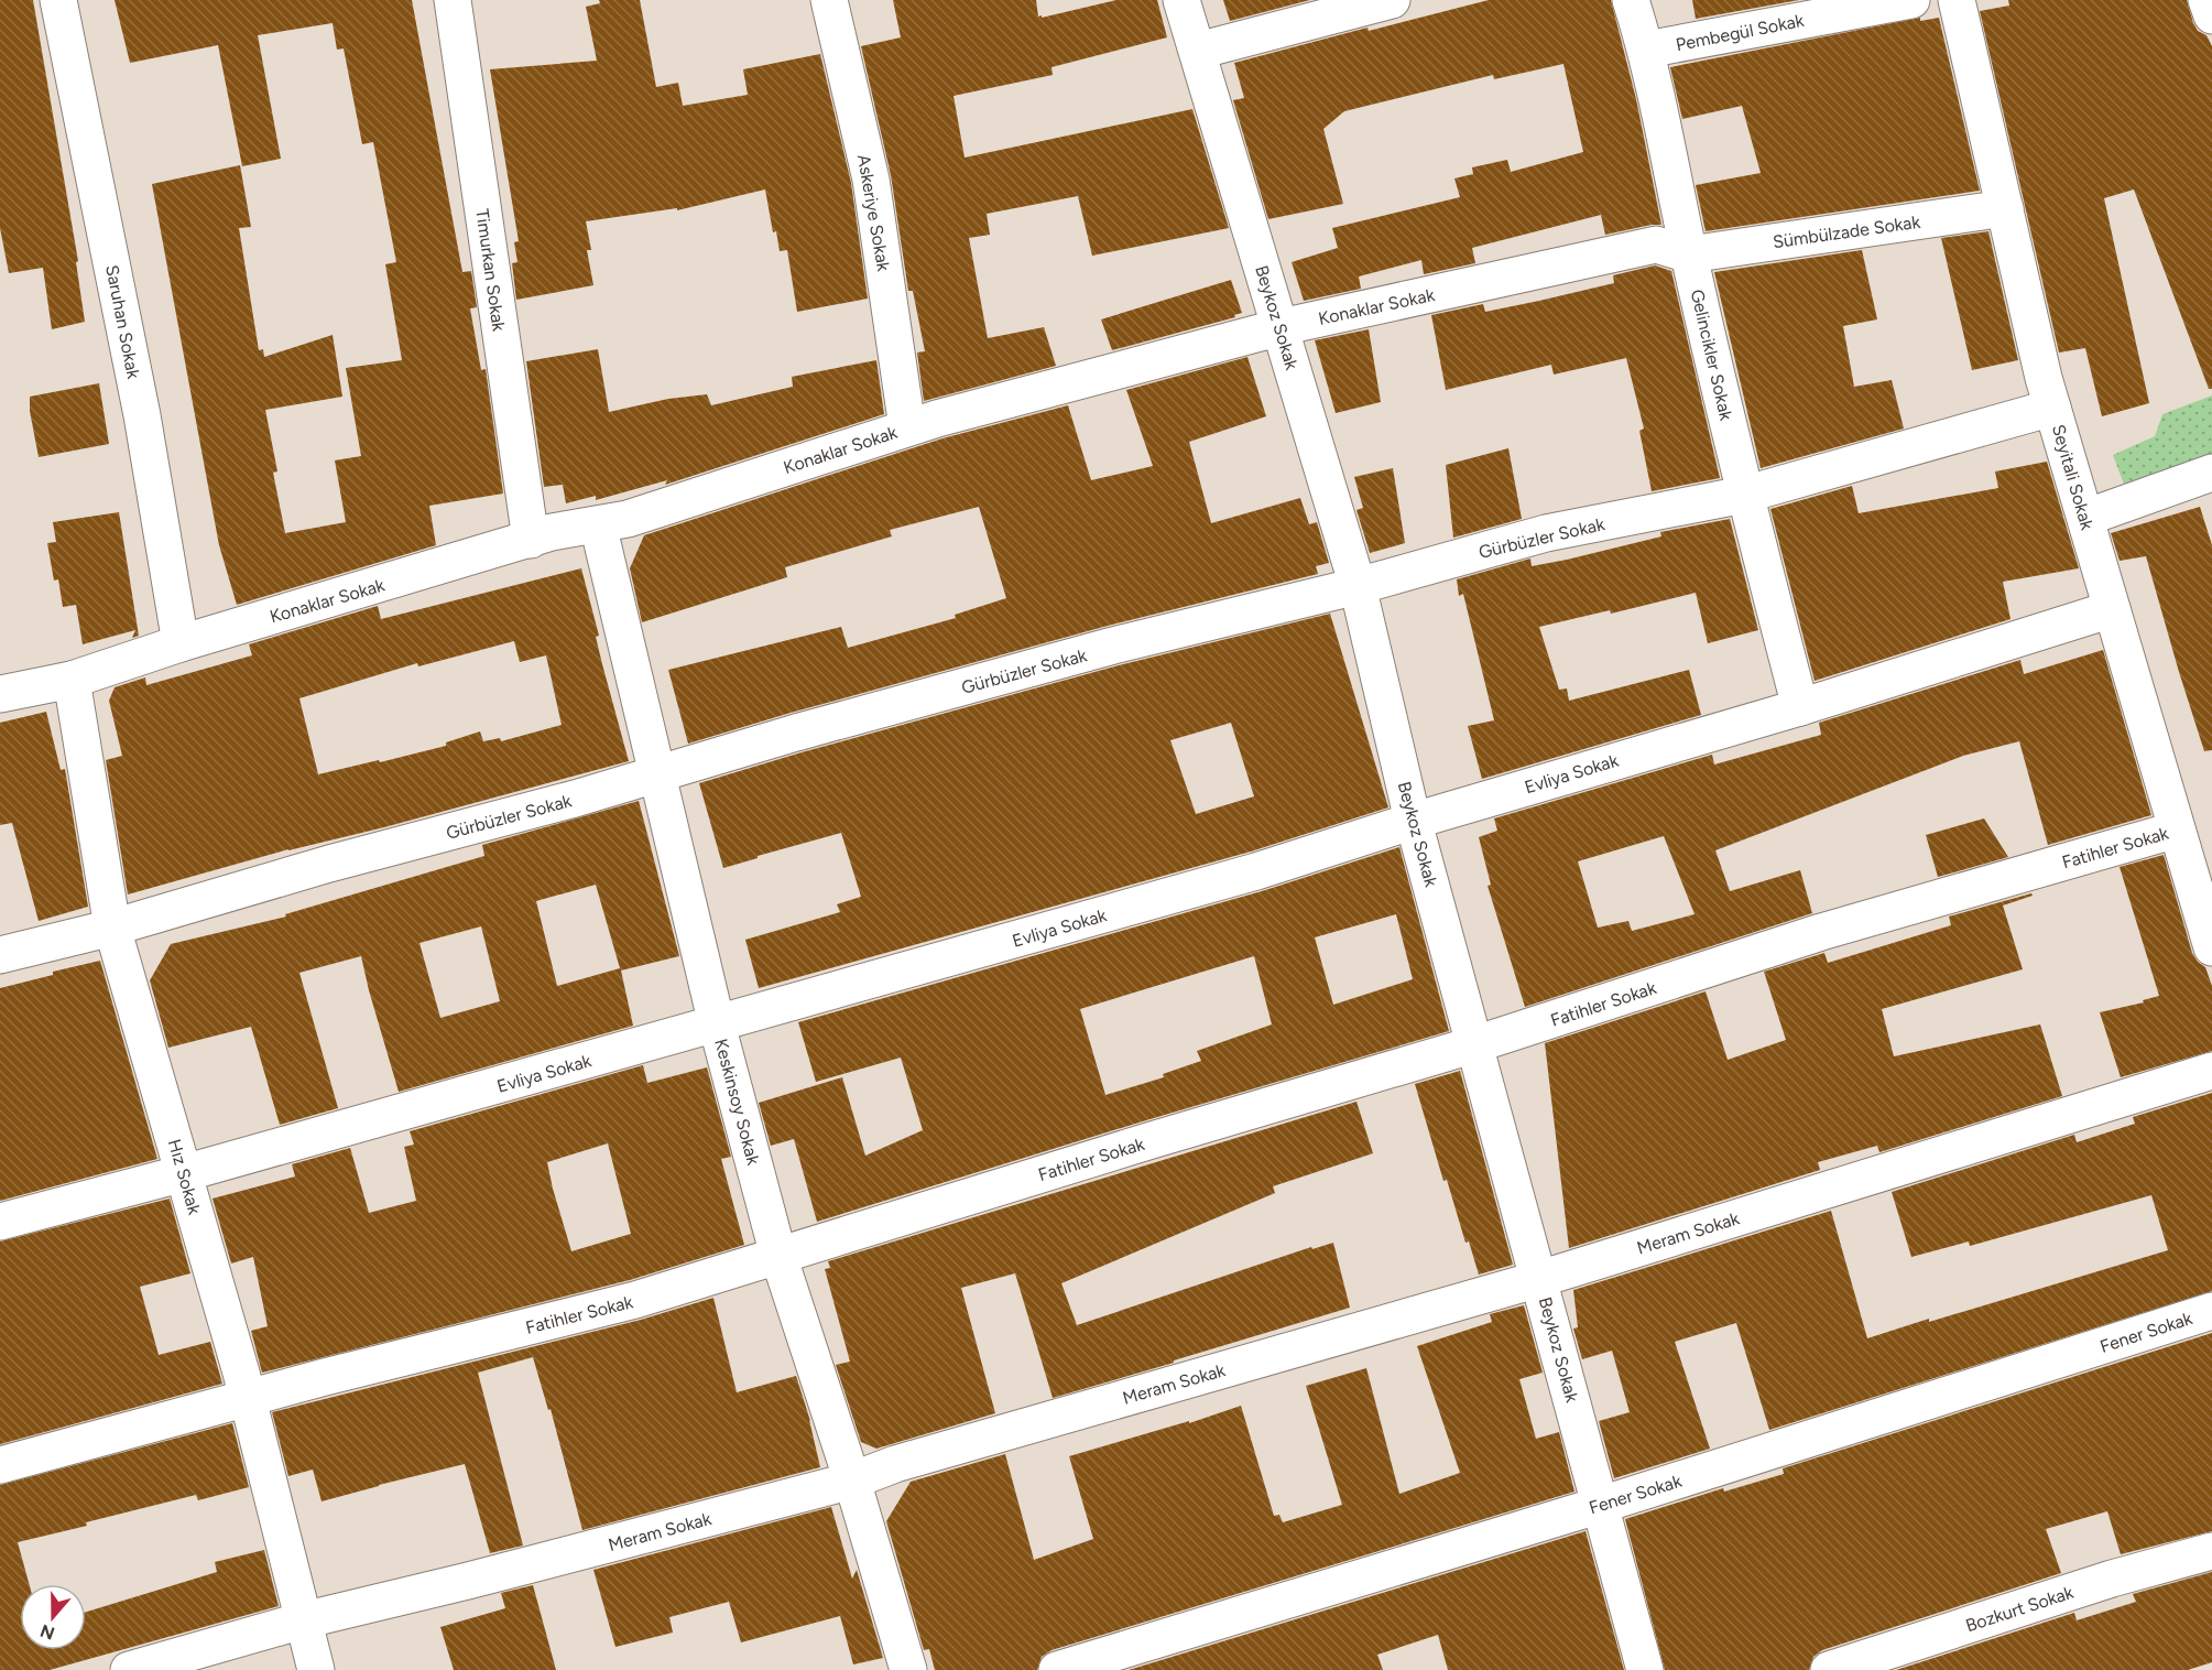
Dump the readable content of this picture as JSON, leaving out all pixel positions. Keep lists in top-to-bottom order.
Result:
{
  "streets": {
    "street": [
      "Pembegül Sokak",
      "Askeriye Sokak",
      "Sümbülzade Sokak",
      "Timurkan Sokak",
      "Konaklar Sokak",
      "Beykoz Sokak",
      "Saruhan Sokak",
      "Gelincikler Sokak",
      "Seyitali Sokak",
      "Gürbüzler Sokak",
      "Evliya Sokak",
      "Fatihler Sokak",
      "Keskinsoy Sokak",
      "Hız Sokak",
      "Meram Sokak",
      "Fener Sokak",
      "Bozkurt Sokak"
    ]
  },
  "crossings": [
    ["Pembegül Sokak", "Gelincikler Sokak"],
    ["Askeriye Sokak", "Konaklar Sokak"],
    ["Sümbülzade Sokak", "Konaklar Sokak"],
    ["Sümbülzade Sokak", "Gelincikler Sokak"],
    ["Sümbülzade Sokak", "Seyitali Sokak"],
    ["Timurkan Sokak", "Konaklar Sokak"],
    ["Konaklar Sokak", "Beykoz Sokak"],
    ["Konaklar Sokak", "Saruhan Sokak"],
    ["Konaklar Sokak", "Gelincikler Sokak"],
    ["Konaklar Sokak", "Keskinsoy Sokak"],
    ["Konaklar Sokak", "Hız Sokak"],
    ["Beykoz Sokak", "Gürbüzler Sokak"],
    ["Beykoz Sokak", "Evliya Sokak"],
    ["Beykoz Sokak", "Fatihler Sokak"],
    ["Beykoz Sokak", "Meram Sokak"],
    ["Beykoz Sokak", "Fener Sokak"],
    ["Gelincikler Sokak", "Gürbüzler Sokak"],
    ["Gelincikler Sokak", "Evliya Sokak"],
    ["Seyitali Sokak", "Gürbüzler Sokak"],
    ["Seyitali Sokak", "Evliya Sokak"],
    ["Seyitali Sokak", "Fatihler Sokak"],
    ["Gürbüzler Sokak", "Keskinsoy Sokak"],
    ["Gürbüzler Sokak", "Hız Sokak"],
    ["Evliya Sokak", "Keskinsoy Sokak"],
    ["Evliya Sokak", "Hız Sokak"],
    ["Fatihler Sokak", "Keskinsoy Sokak"],
    ["Fatihler Sokak", "Hız Sokak"],
    ["Keskinsoy Sokak", "Meram Sokak"],
    ["Hız Sokak", "Meram Sokak"]
  ],
  "north": "bottom"
}
